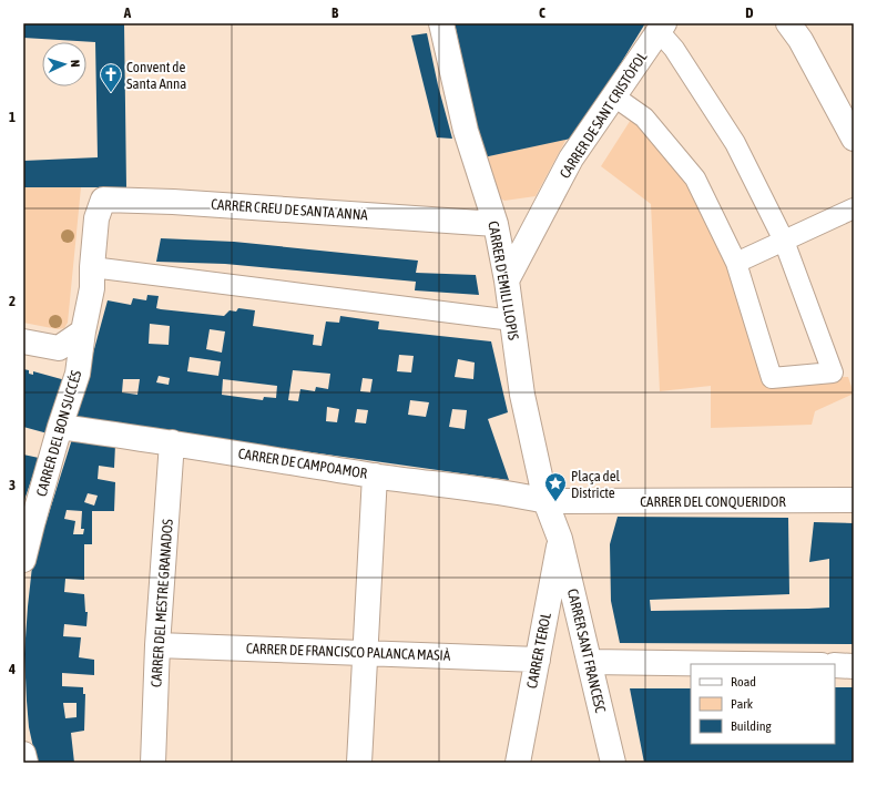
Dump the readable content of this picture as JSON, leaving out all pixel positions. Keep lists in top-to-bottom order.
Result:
{
  "streets": {
    "street": [
      "CARRER DE SANT CRISTÒFOL",
      "CARRER CREU DE SANTA ANNA",
      "CARRER D'EMILI LLOPIS",
      "CARRER DEL BON SUCCÉS",
      "CARRER DE CAMPOAMOR",
      "CARRER DEL CONQUERIDOR",
      "CARRER DEL MESTRE GRANADOS",
      "CARRER TEROL",
      "CARRER SANT FRANCESC",
      "CARRER DE FRANCISCO PALANCA MASIÀ"
    ]
  },
  "crossings": [
    ["CARRER DE SANT CRISTÒFOL", "CARRER D'EMILI LLOPIS"],
    ["CARRER CREU DE SANTA ANNA", "CARRER D'EMILI LLOPIS"],
    ["CARRER CREU DE SANTA ANNA", "CARRER DEL BON SUCCÉS"],
    ["CARRER D'EMILI LLOPIS", "CARRER DE CAMPOAMOR"],
    ["CARRER D'EMILI LLOPIS", "CARRER DEL CONQUERIDOR"],
    ["CARRER D'EMILI LLOPIS", "CARRER TEROL"],
    ["CARRER D'EMILI LLOPIS", "CARRER SANT FRANCESC"],
    ["CARRER DEL BON SUCCÉS", "CARRER DE CAMPOAMOR"],
    ["CARRER DE CAMPOAMOR", "CARRER DEL CONQUERIDOR"],
    ["CARRER DE CAMPOAMOR", "CARRER DEL MESTRE GRANADOS"],
    ["CARRER DEL MESTRE GRANADOS", "CARRER DE FRANCISCO PALANCA MASIÀ"],
    ["CARRER TEROL", "CARRER SANT FRANCESC"],
    ["CARRER TEROL", "CARRER DE FRANCISCO PALANCA MASIÀ"]
  ],
  "places": {
    "church": ["Convent de Santa Anna"],
    "place": ["Plaça del Districte"]
  },
  "legend": ["Road", "Park", "Building"],
  "north": "right",
  "grid": {
    "columns": [
      "A",
      "B",
      "C",
      "D"
    ],
    "rows": [
      "1",
      "2",
      "3",
      "4"
    ]
  }
}
